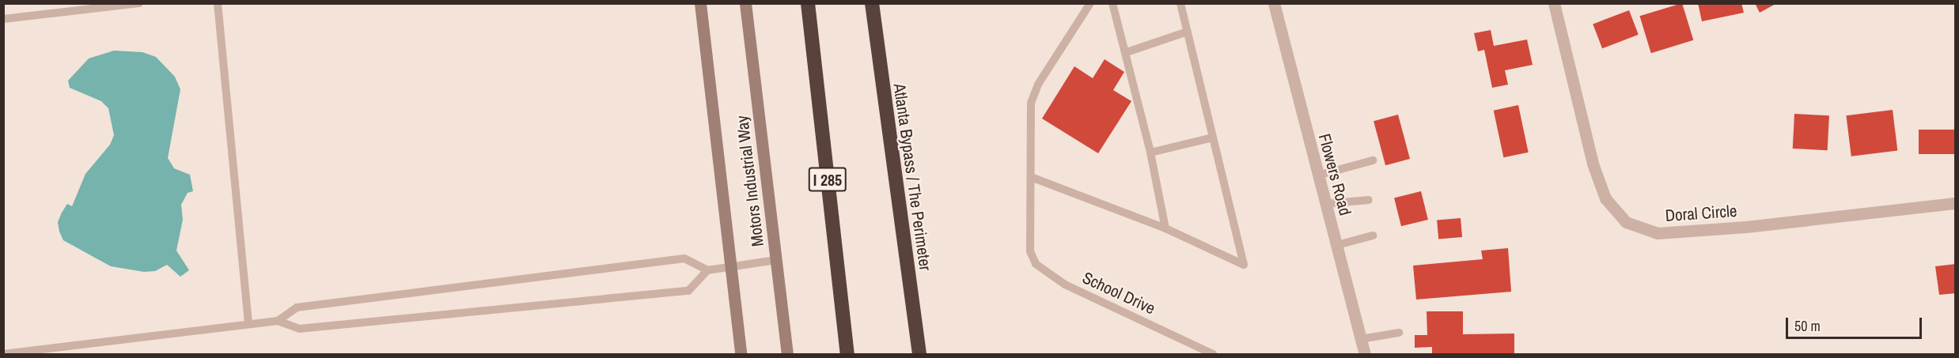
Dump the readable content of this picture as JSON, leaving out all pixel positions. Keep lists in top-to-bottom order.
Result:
{
  "streets": {
    "highway": ["Atlanta Bypass / The Perimeter", "I 285"],
    "main road": ["Motors Industrial Way"],
    "street": ["Flowers Road", "Doral Circle"],
    "lane": ["School Drive"]
  },
  "scale_bar": "50 m"
}
